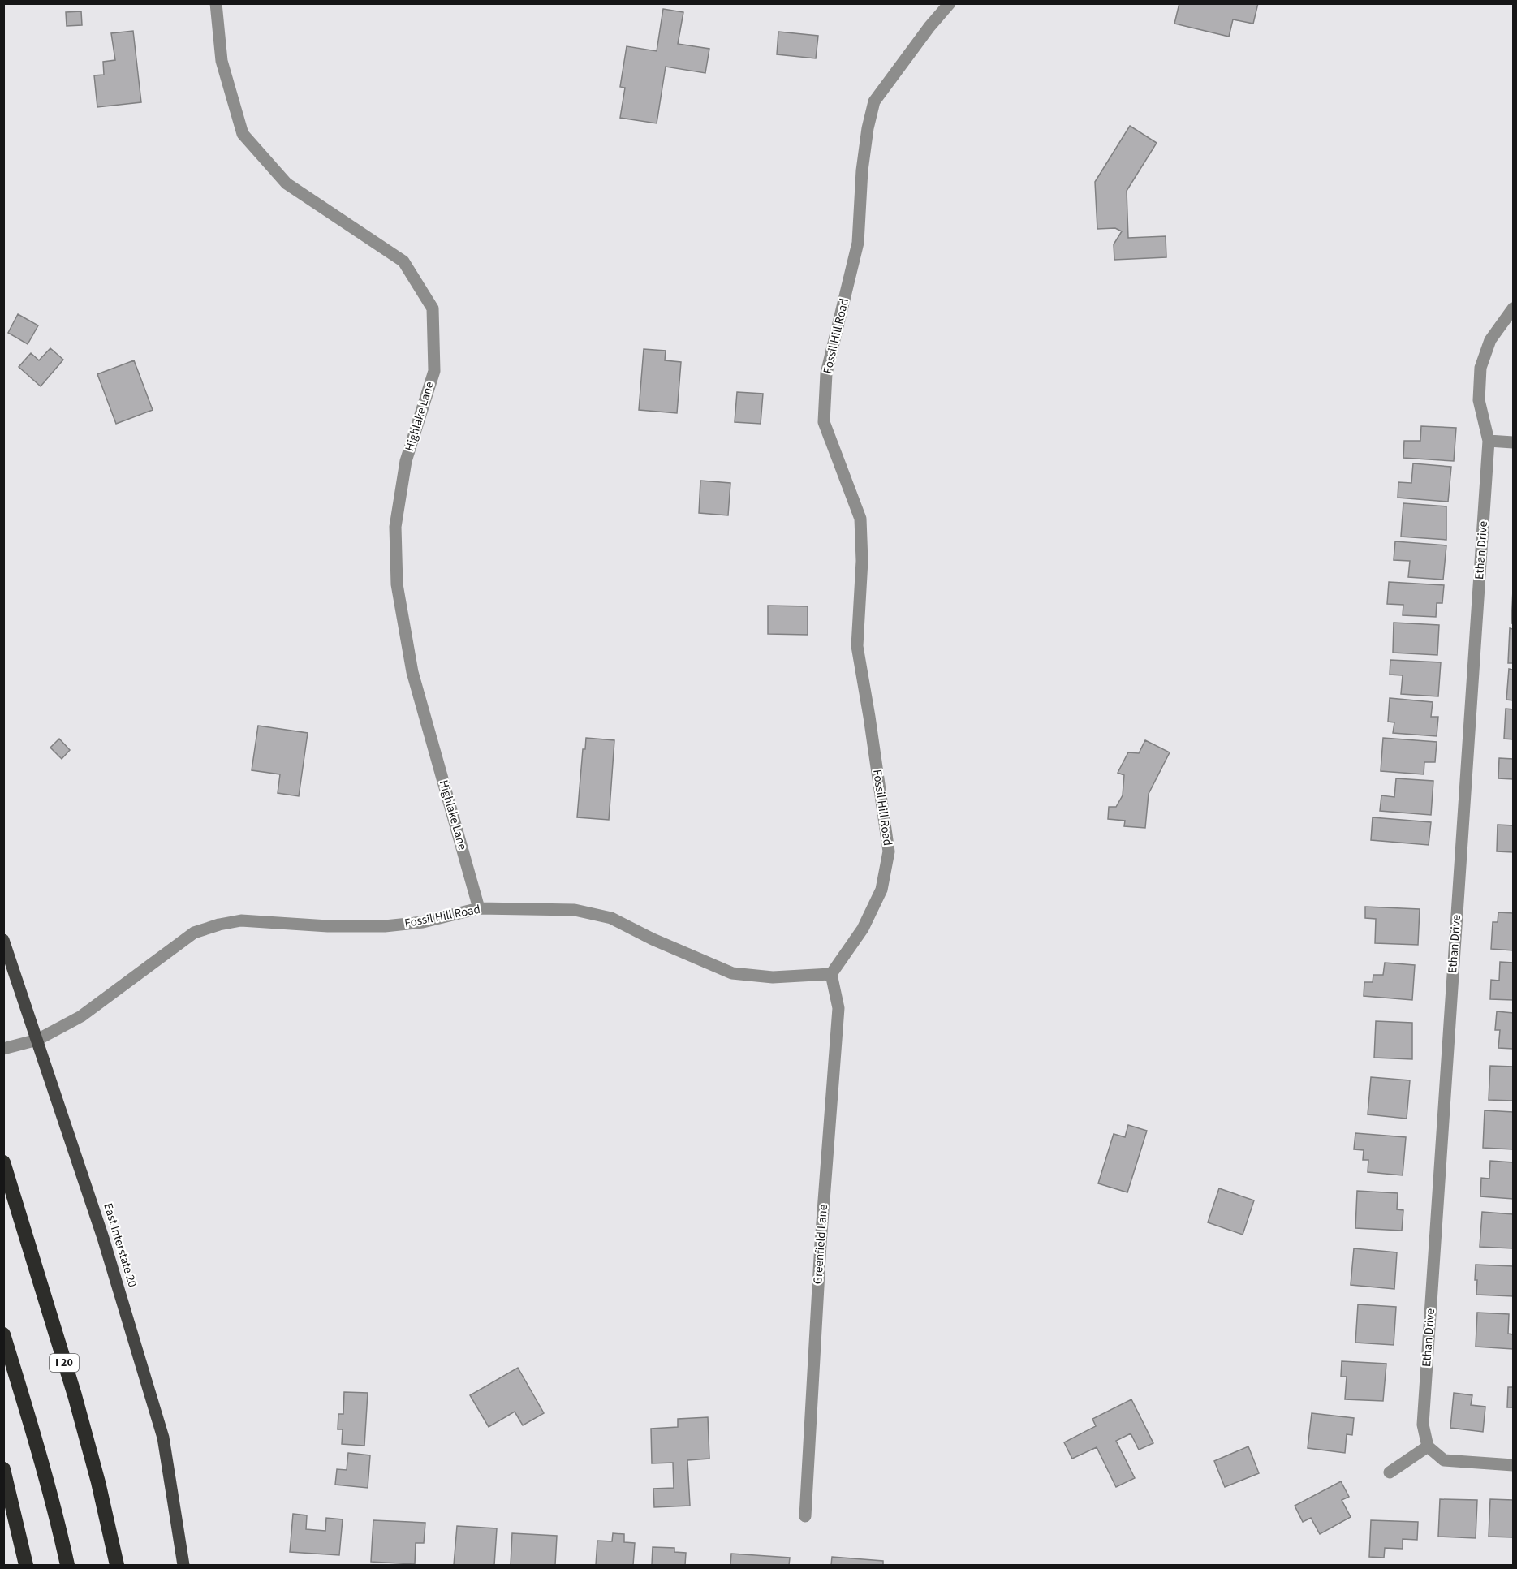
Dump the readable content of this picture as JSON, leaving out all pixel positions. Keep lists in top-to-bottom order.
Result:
{
  "streets": {
    "highway": ["I 20"],
    "main road": ["East Interstate 20"],
    "street": [
      "Fossil Hill Road",
      "Highlake Lane",
      "Ethan Drive",
      "Greenfield Lane"
    ]
  },
  "crossings": [
    ["Fossil Hill Road", "Highlake Lane"],
    ["Fossil Hill Road", "Greenfield Lane"],
    ["Fossil Hill Road", "East Interstate 20"]
  ]
}
